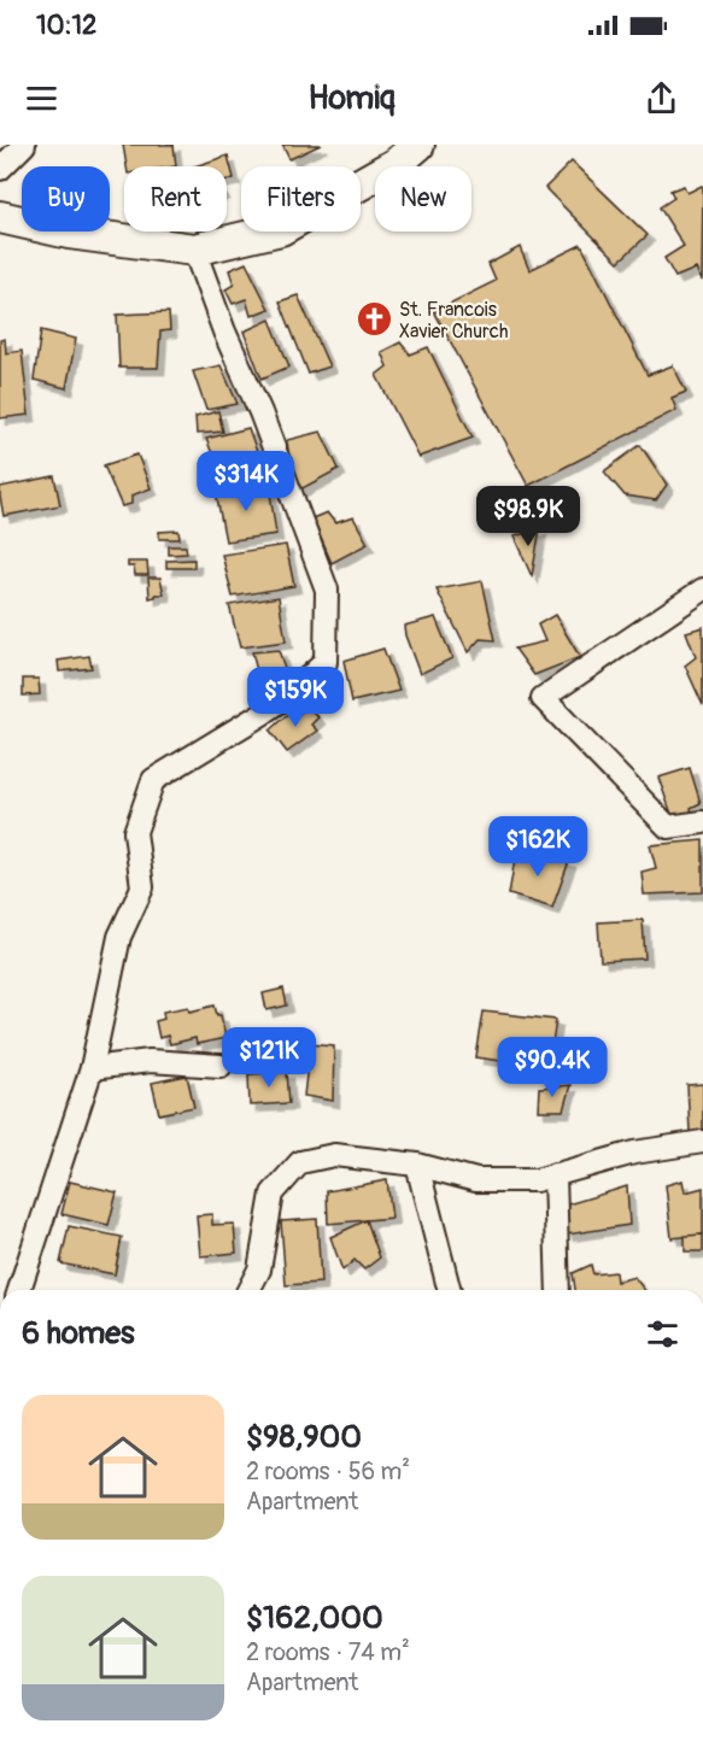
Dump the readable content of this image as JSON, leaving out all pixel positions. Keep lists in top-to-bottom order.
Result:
{
  "places": {
    "church": ["St. Francois Xavier Church"]
  },
  "page": {
    "status": "10:12",
    "header": "Homiq",
    "chip": [
      "Buy",
      "Rent",
      "Filters",
      "New"
    ],
    "price": [
      "$314K",
      "$98.9K",
      "$159K",
      "$162K",
      "$121K",
      "$90.4K"
    ],
    "heading": "6 homes",
    "list": [
      {
        "name": "$98,900",
        "note": "2 rooms · 56 m² · Apartment"
      },
      {
        "name": "$162,000",
        "note": "2 rooms · 74 m² · Apartment"
      }
    ]
  }
}
